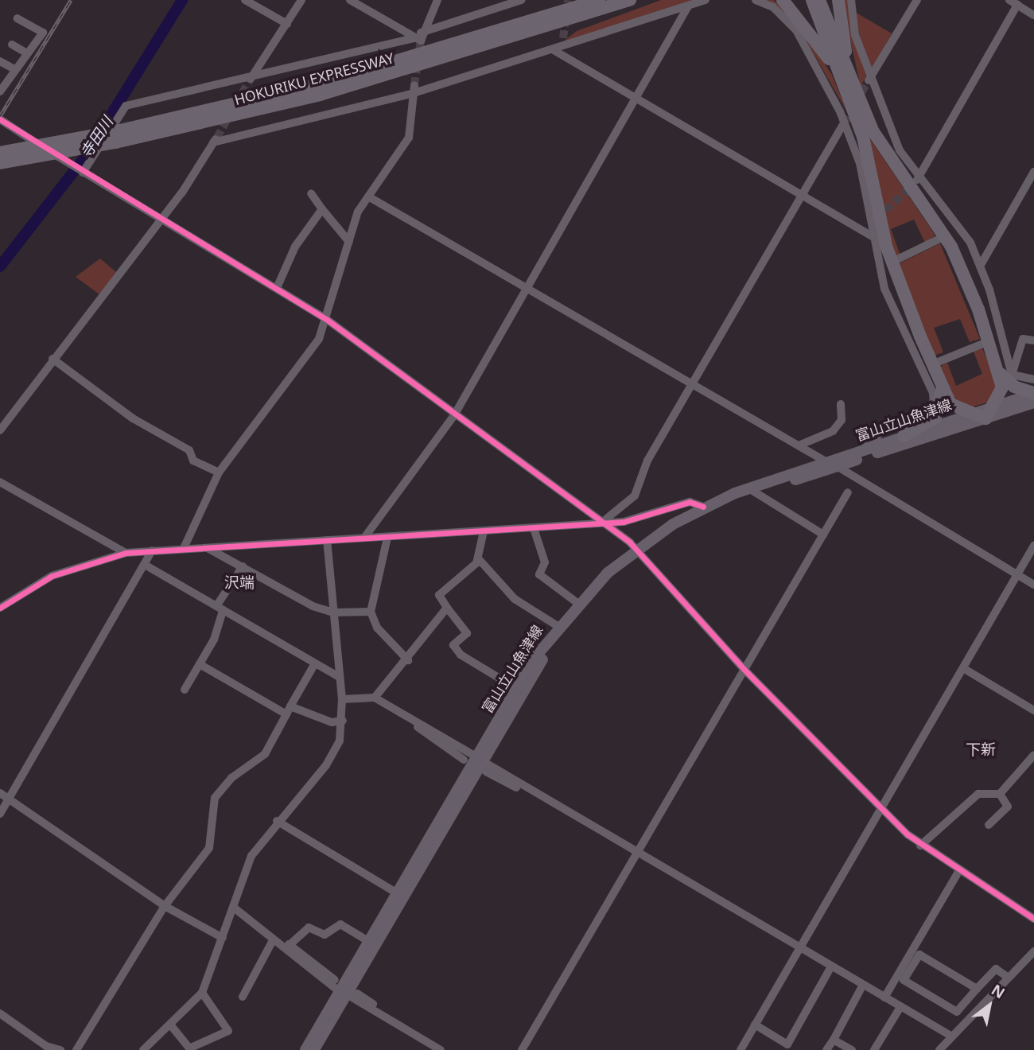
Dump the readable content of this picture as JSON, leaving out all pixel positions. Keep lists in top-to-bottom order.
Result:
{
  "streets": {
    "highway": ["HOKURIKU EXPRESSWAY"],
    "main road": ["富山立山魚津線"]
  },
  "districts": ["沢端", "下新"],
  "water": ["寺田川"],
  "north": "top right"
}
